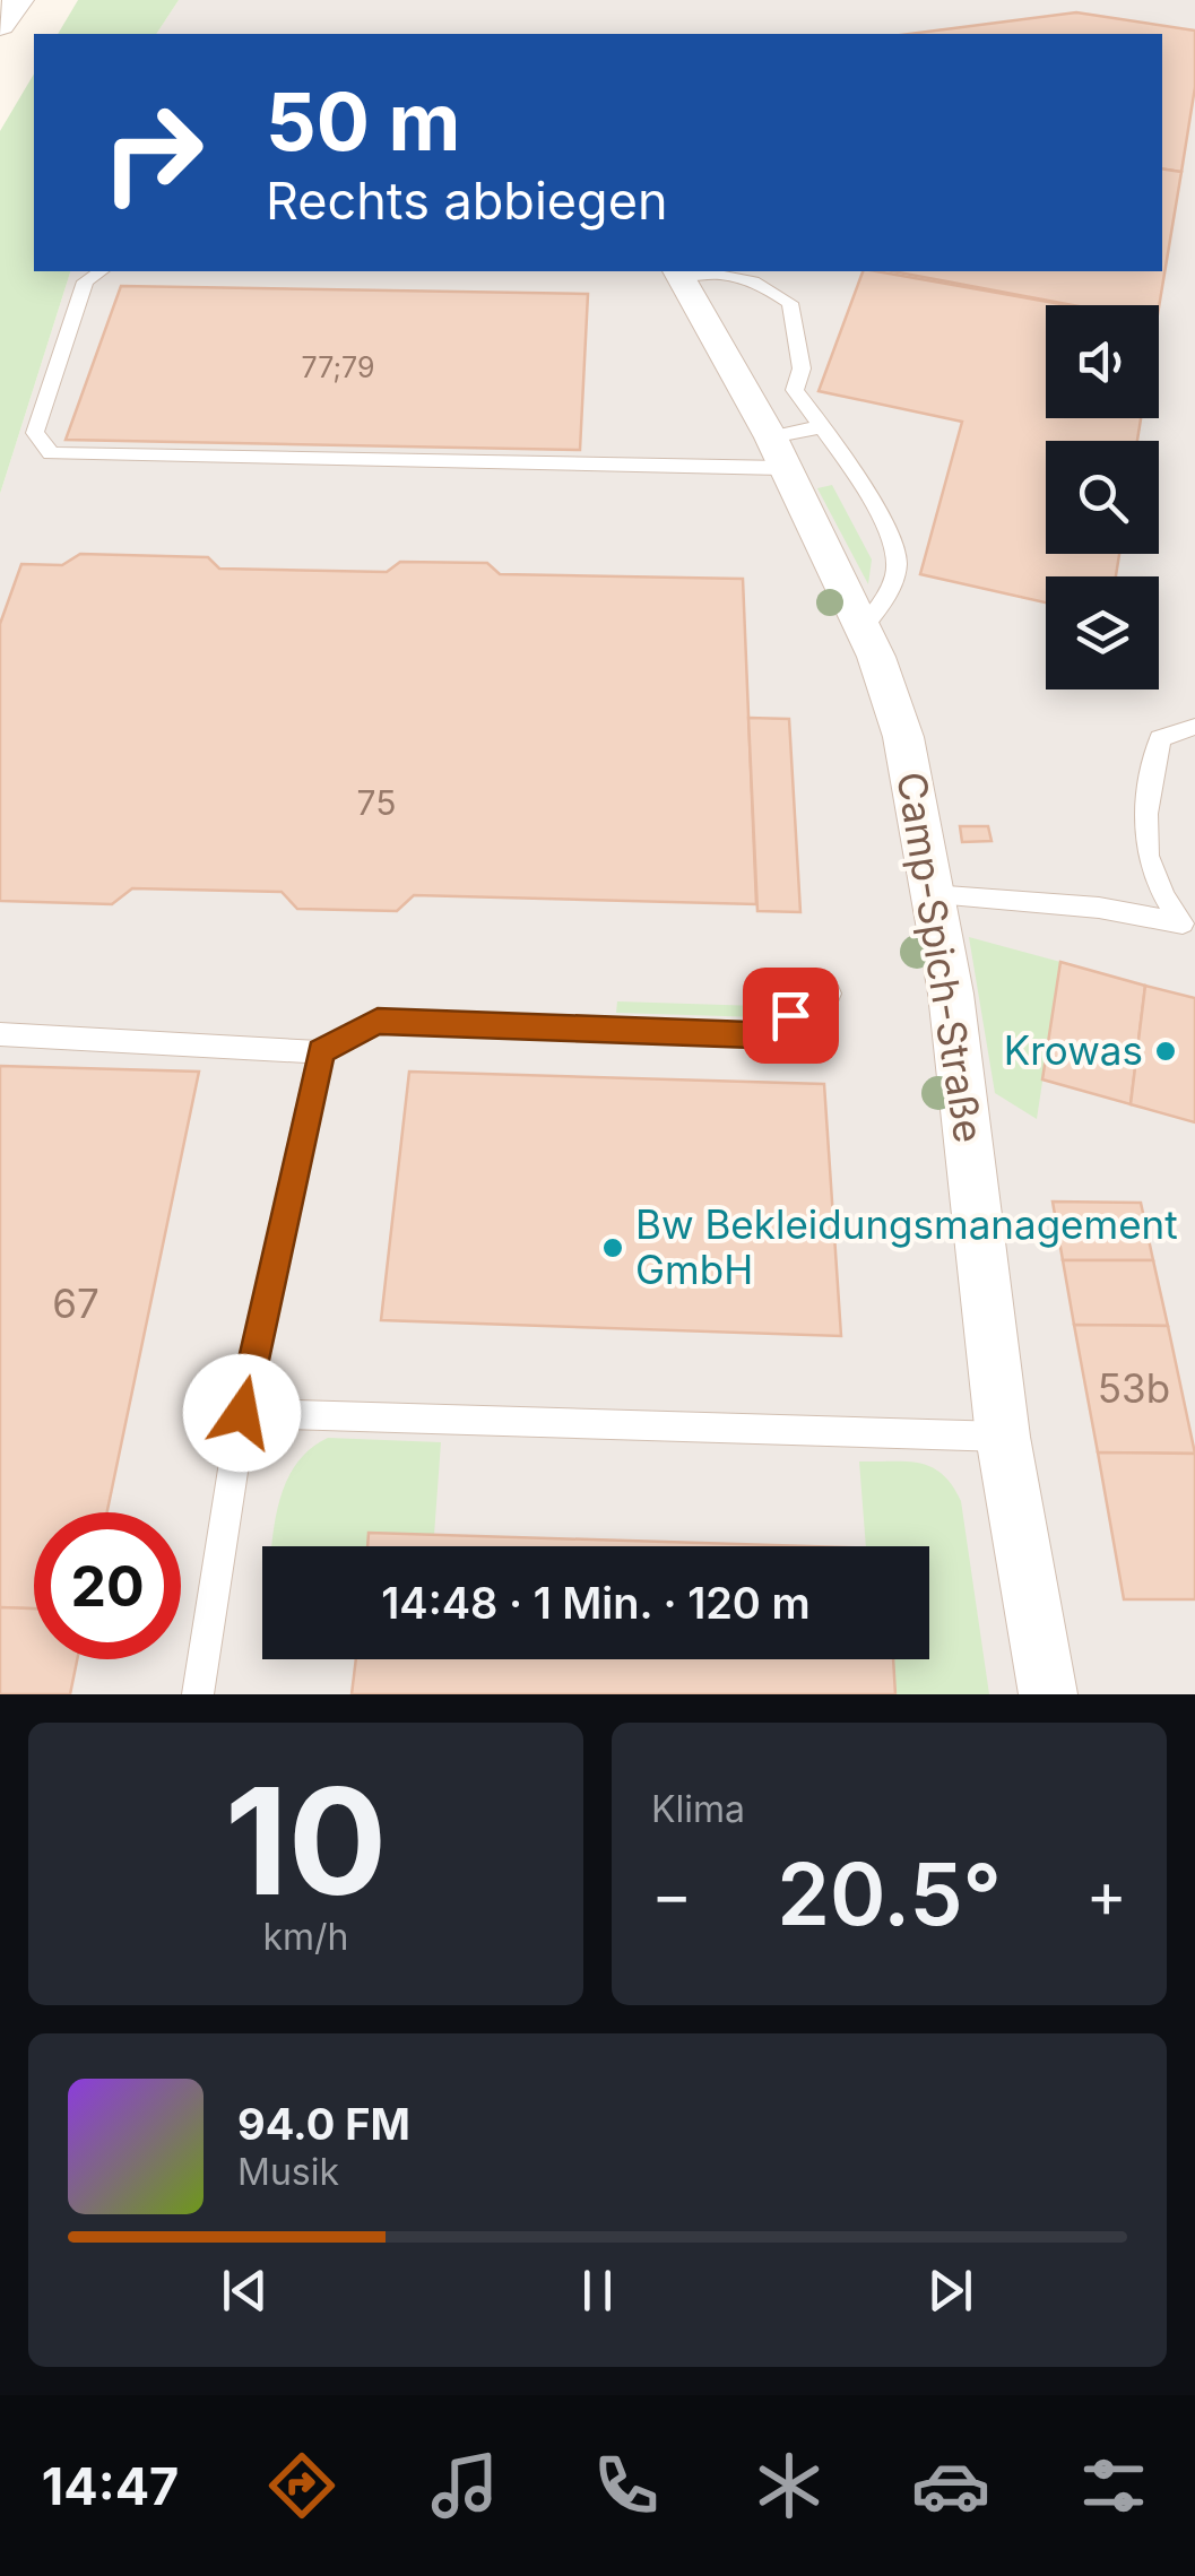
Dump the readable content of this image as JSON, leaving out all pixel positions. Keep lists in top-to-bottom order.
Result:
{
  "streets": {
    "street": ["Camp-Spich-Straße"]
  },
  "places": ["Krowas", "Bw Bekleidungsmanagement GmbH"],
  "house_numbers": [
    "77;79",
    "75",
    "67",
    "53b"
  ],
  "page": {
    "turn": ["50 m", "Rechts abbiegen"],
    "limit": "20",
    "trip": "14:48 · 1 Min. · 120 m",
    "tile": [
      ["10", "km/h"],
      "Klima"
    ],
    "heat": ["−", "20.5°", "+"],
    "song": ["94.0 FM", "Musik"],
    "tabs": "14:47"
  }
}
